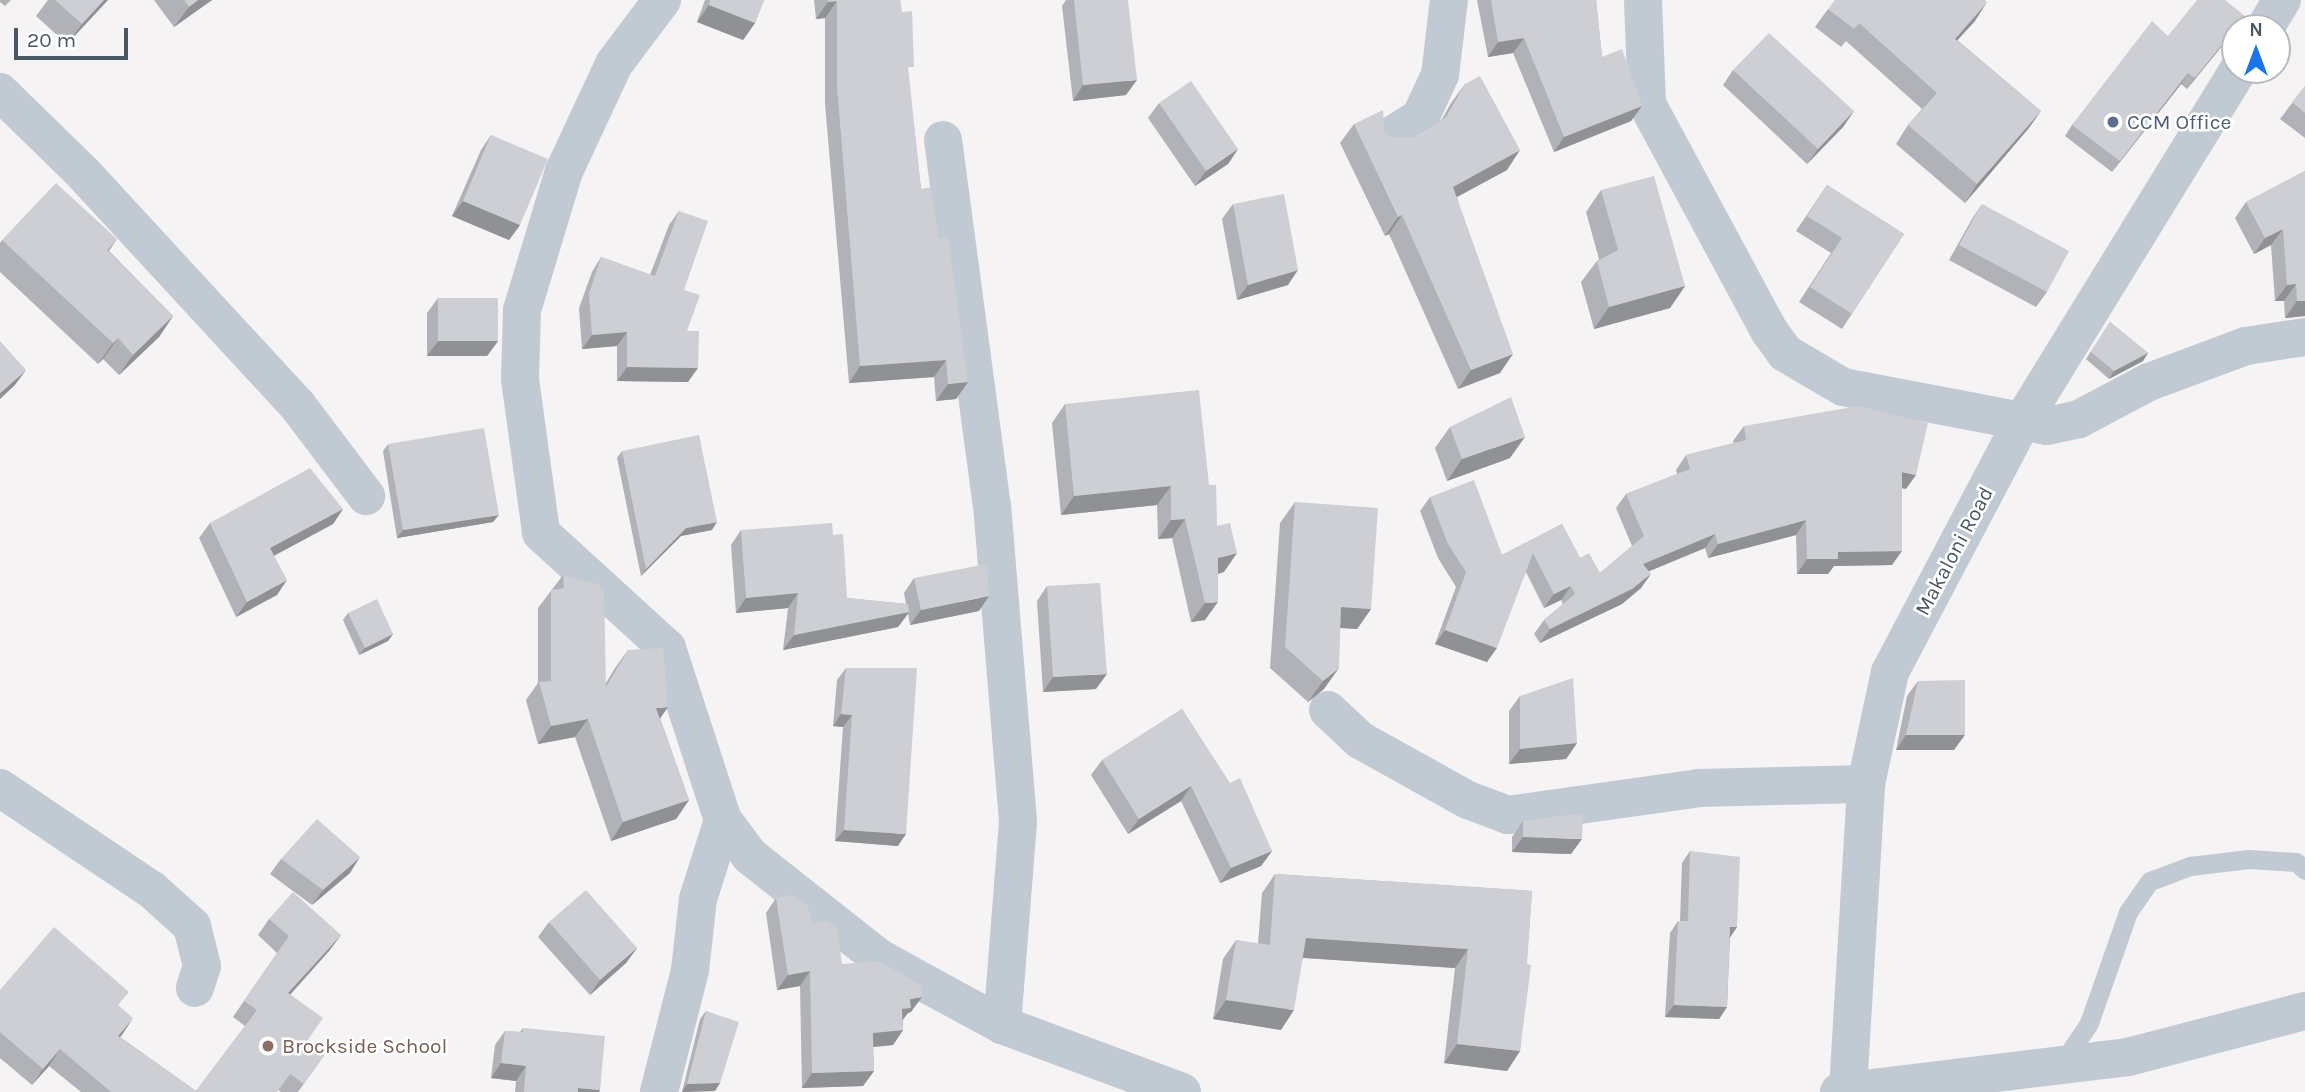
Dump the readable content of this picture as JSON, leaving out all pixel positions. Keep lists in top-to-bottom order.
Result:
{
  "streets": {
    "street": ["Makaloni Road"]
  },
  "places": ["CCM Office", "Brockside School"],
  "scale_bar": "20 m",
  "north": "top"
}
